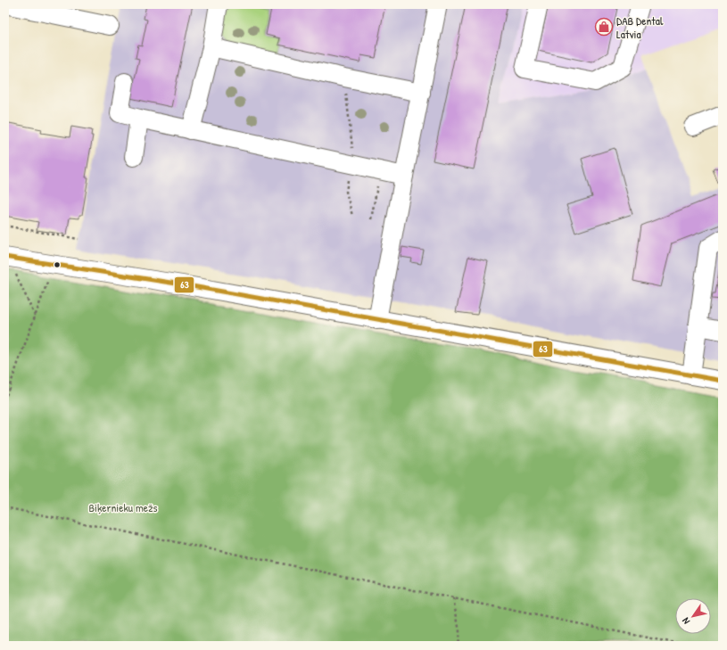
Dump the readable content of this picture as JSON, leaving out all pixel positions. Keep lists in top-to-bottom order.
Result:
{
  "parks": ["Biķernieku mežs"],
  "places": {
    "shop": ["DAB Dental Latvia"]
  },
  "lines": ["transit line 63"],
  "north": "bottom left"
}
